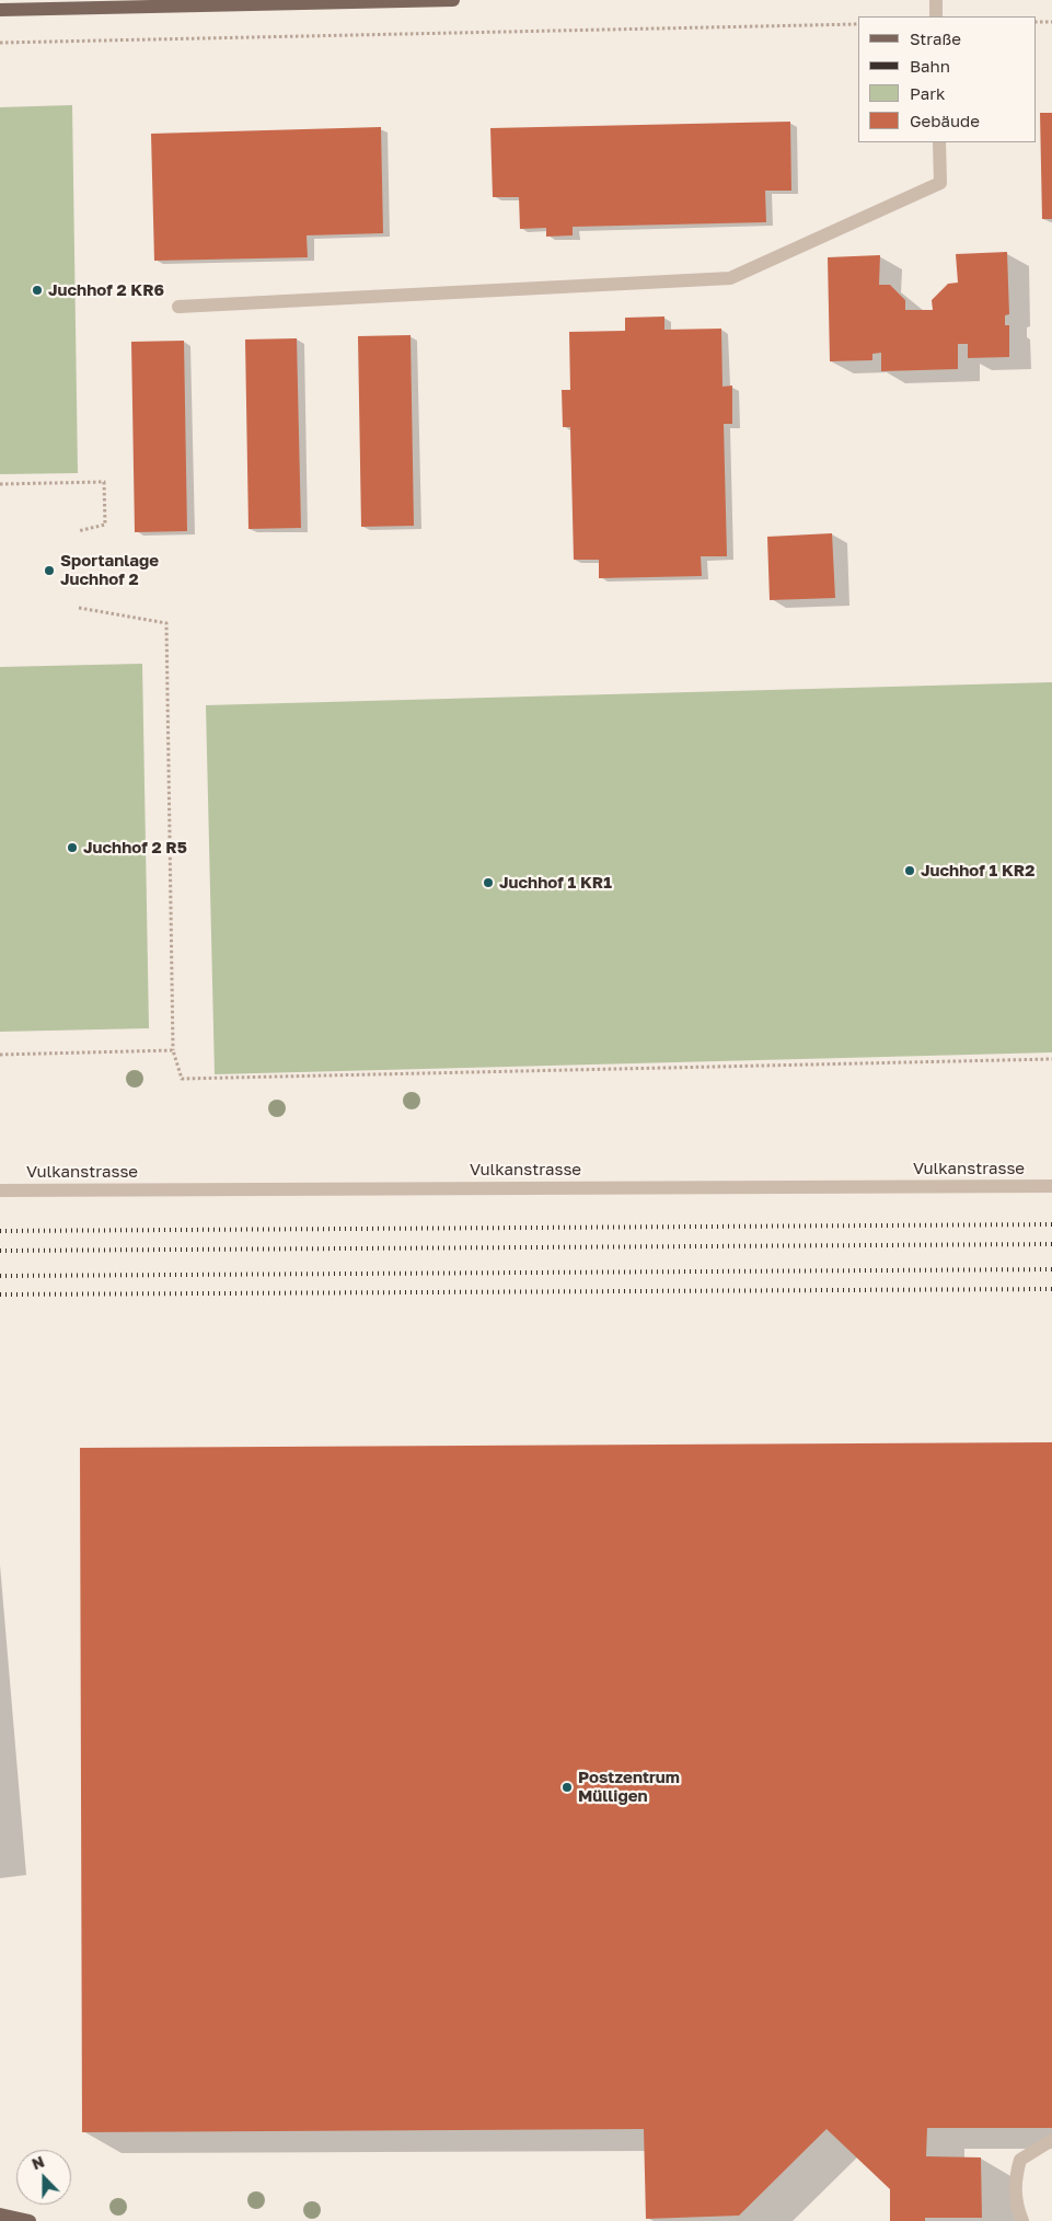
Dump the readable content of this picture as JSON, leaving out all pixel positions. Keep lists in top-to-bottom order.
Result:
{
  "streets": {
    "street": ["Vulkanstrasse"]
  },
  "places": [
    "Juchhof 2 KR6",
    "Sportanlage Juchhof 2",
    "Juchhof 2 R5",
    "Juchhof 1 KR2",
    "Juchhof 1 KR1",
    "Postzentrum Mülligen"
  ],
  "legend": [
    "Straße",
    "Bahn",
    "Park",
    "Gebäude"
  ],
  "north": "top"
}
